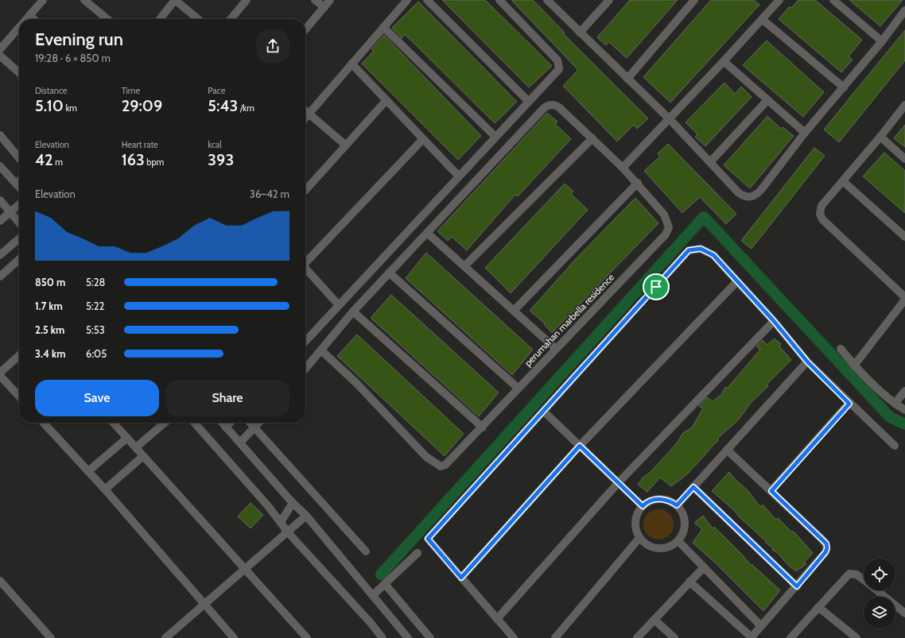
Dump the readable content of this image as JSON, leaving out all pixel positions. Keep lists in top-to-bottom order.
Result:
{
  "streets": {
    "street": ["perumahan marbella residence"]
  },
  "page": {
    "heading": ["Evening run", "19:28 · 6 × 850 m"],
    "stats": [
      ["Distance", "5.10 km"],
      ["Time", "29:09"],
      ["Pace", "5:43 /km"],
      ["Elevation", "42 m"],
      ["Heart rate", "163 bpm"],
      ["kcal", "393"]
    ],
    "chart": ["Elevation", "36–42 m"],
    "list": [
      {
        "name": "850 m",
        "note": "5:28"
      },
      {
        "name": "1.7 km",
        "note": "5:22"
      },
      {
        "name": "2.5 km",
        "note": "5:53"
      },
      {
        "name": "3.4 km",
        "note": "6:05"
      }
    ],
    "buttons": ["Save", "Share"]
  }
}
